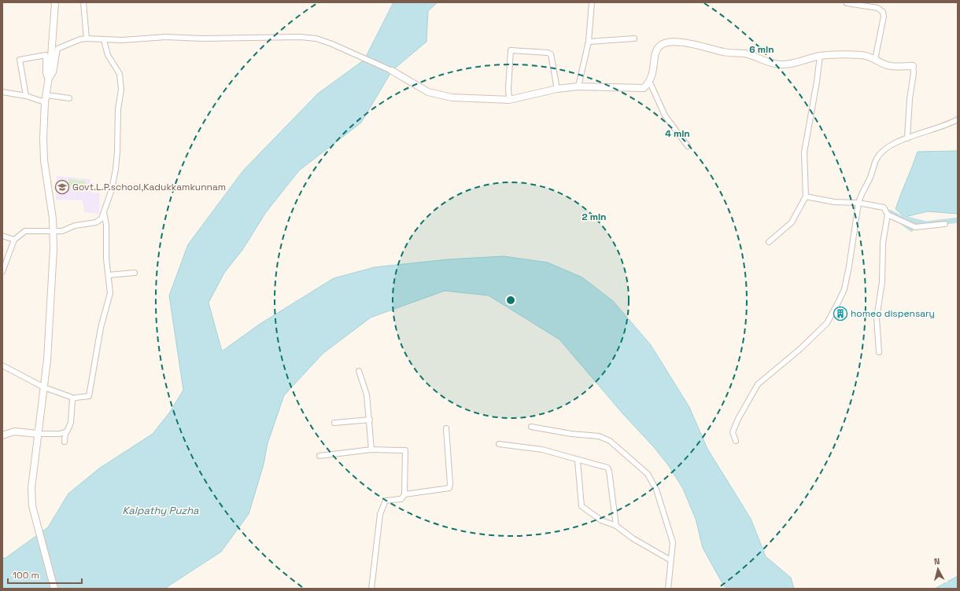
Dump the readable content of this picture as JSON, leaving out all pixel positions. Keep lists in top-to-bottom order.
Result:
{
  "water": ["Kalpathy Puzha"],
  "places": {
    "school or university": ["Govt.L.P.school,Kadukkamkunnam"],
    "building": ["homeo dispensary"]
  },
  "scale_bar": "100 m",
  "north": "top",
  "rings": ["6 min", "4 min", "2 min"]
}
